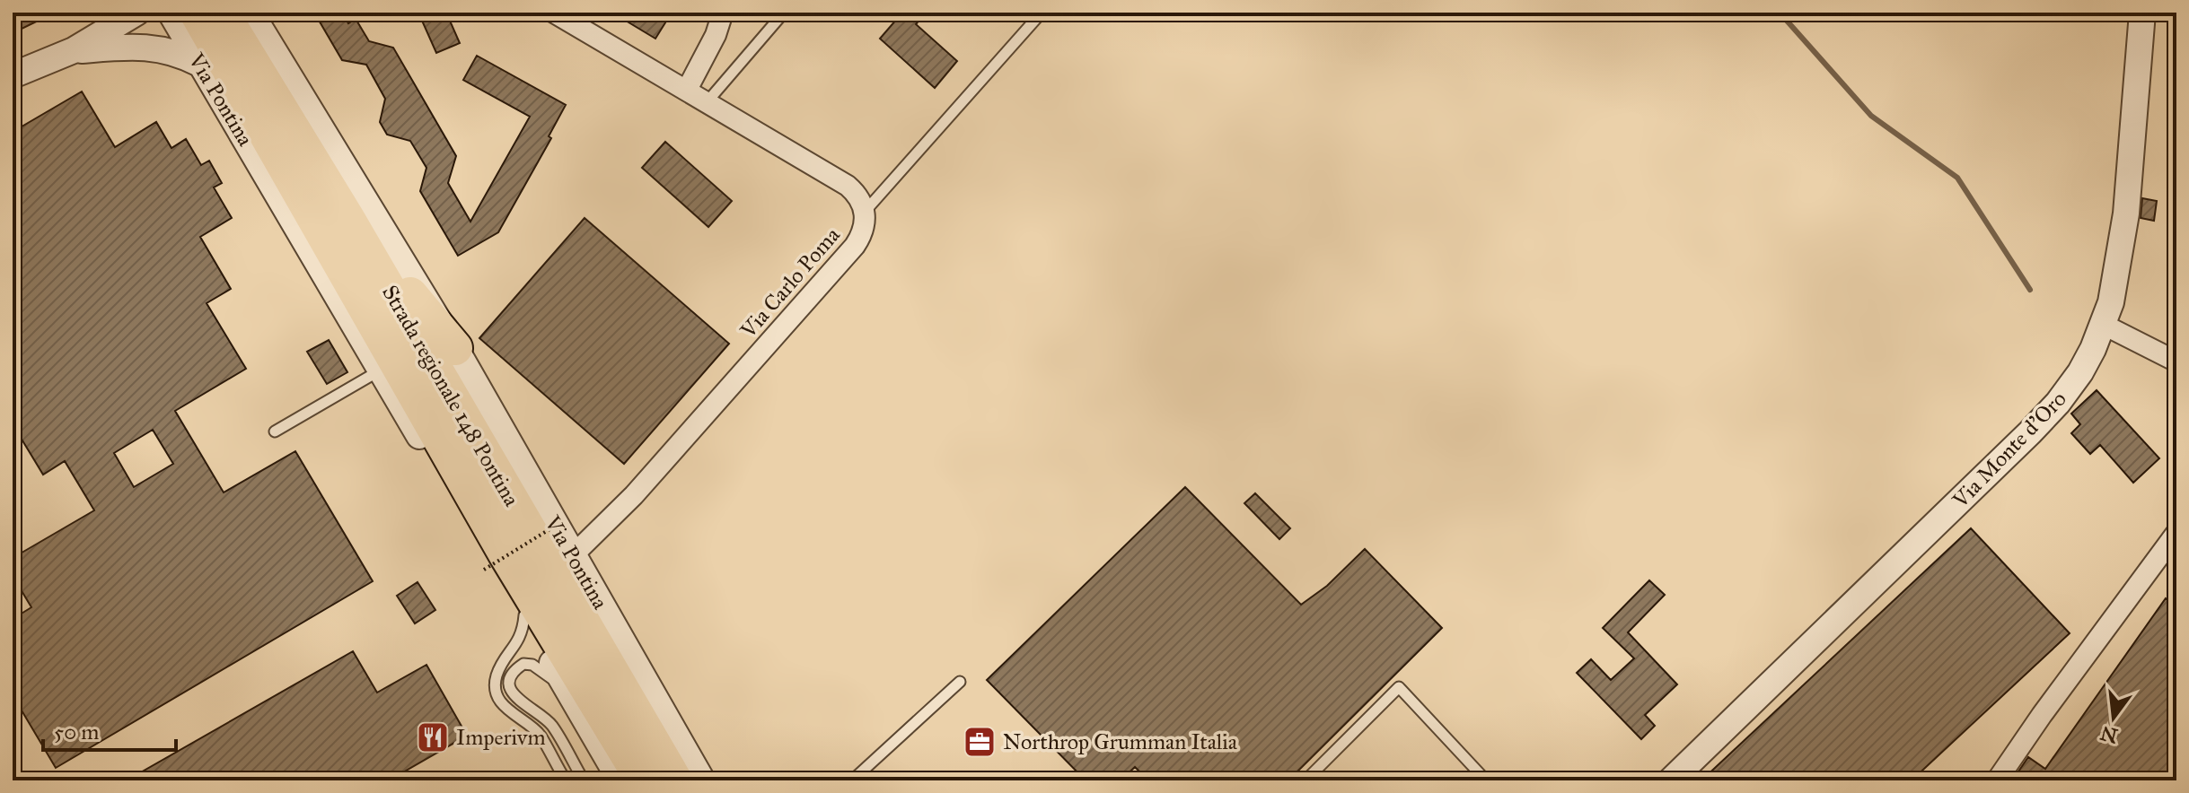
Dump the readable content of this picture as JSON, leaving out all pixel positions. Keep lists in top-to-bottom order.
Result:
{
  "streets": {
    "highway": ["Strada regionale 148 Pontina"],
    "street": ["Via Pontina", "Via Carlo Poma", "Via Monte d'Oro"]
  },
  "crossings": [
    ["Via Pontina", "Via Carlo Poma"]
  ],
  "places": {
    "restaurant": ["Imperivm"],
    "office": ["Northrop Grumman Italia"]
  },
  "scale_bar": "50 m",
  "north": "bottom"
}
